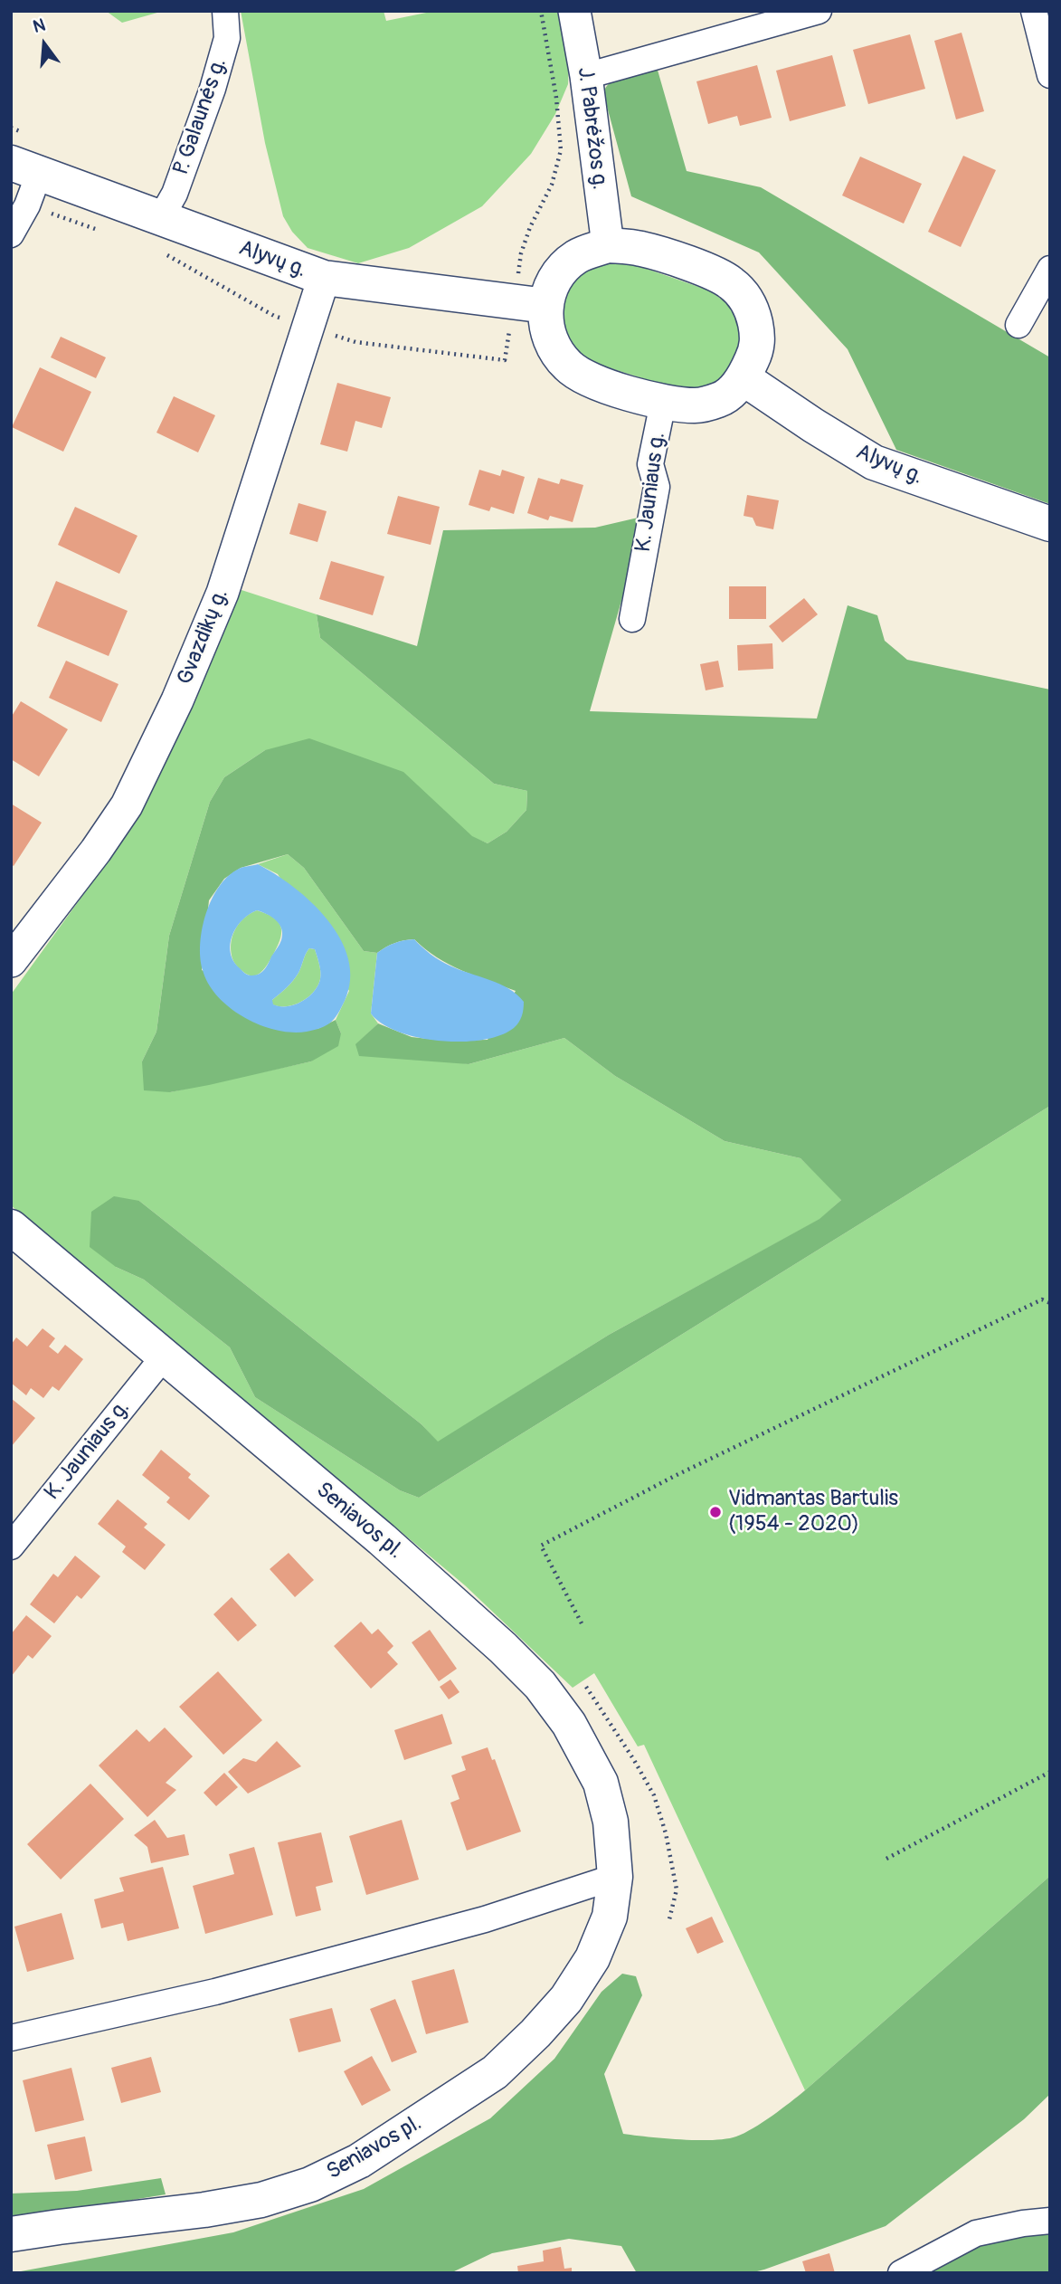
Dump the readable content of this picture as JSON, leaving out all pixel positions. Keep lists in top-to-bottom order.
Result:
{
  "streets": {
    "main road": ["Alyvų g.", "Seniavos pl."],
    "street": [
      "P. Galaunės g.",
      "J. Pabrėžos g.",
      "K. Jauniaus g.",
      "Gvazdikų g."
    ]
  },
  "crossings": [
    ["P. Galaunės g.", "Alyvų g."],
    ["J. Pabrėžos g.", "Alyvų g."],
    ["J. Pabrėžos g.", "K. Jauniaus g."],
    ["Alyvų g.", "K. Jauniaus g."],
    ["Alyvų g.", "Gvazdikų g."],
    ["K. Jauniaus g.", "Seniavos pl."]
  ],
  "places": ["Vidmantas Bartulis (1954 - 2020)"],
  "north": "top"
}
